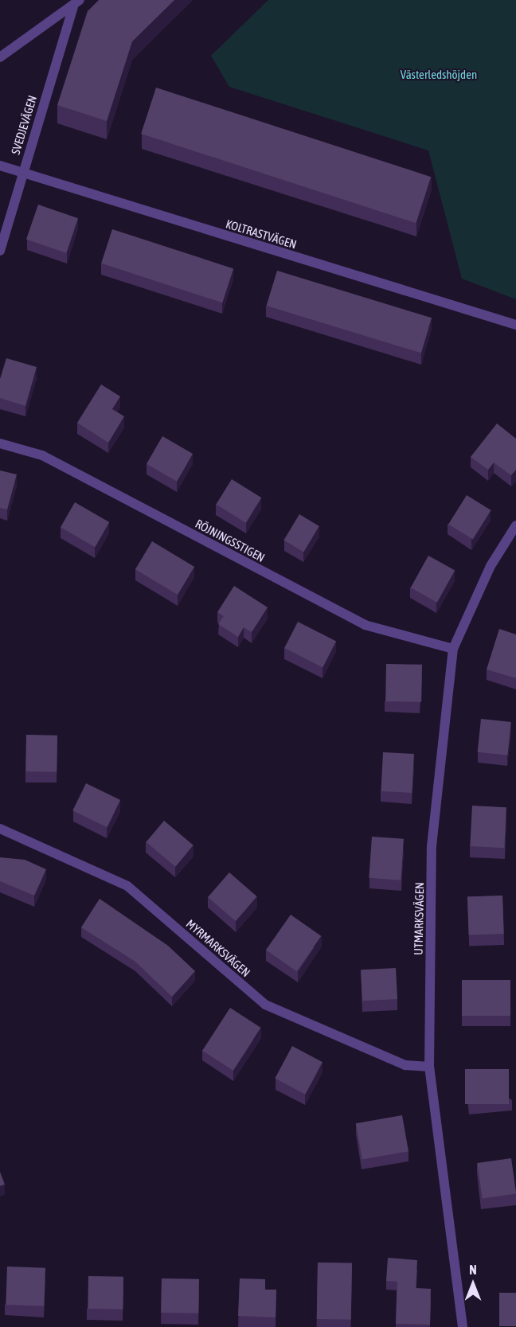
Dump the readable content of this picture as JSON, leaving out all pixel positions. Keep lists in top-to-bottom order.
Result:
{
  "streets": {
    "street": [
      "SVEDJEVÄGEN",
      "KOLTRASTVÄGEN",
      "RÖJNINGSSTIGEN",
      "UTMARKSVÄGEN",
      "MYRMARKSVÄGEN"
    ]
  },
  "crossings": [
    ["SVEDJEVÄGEN", "KOLTRASTVÄGEN"],
    ["RÖJNINGSSTIGEN", "UTMARKSVÄGEN"],
    ["UTMARKSVÄGEN", "MYRMARKSVÄGEN"]
  ],
  "parks": ["Västerledshöjden"],
  "north": "top"
}
